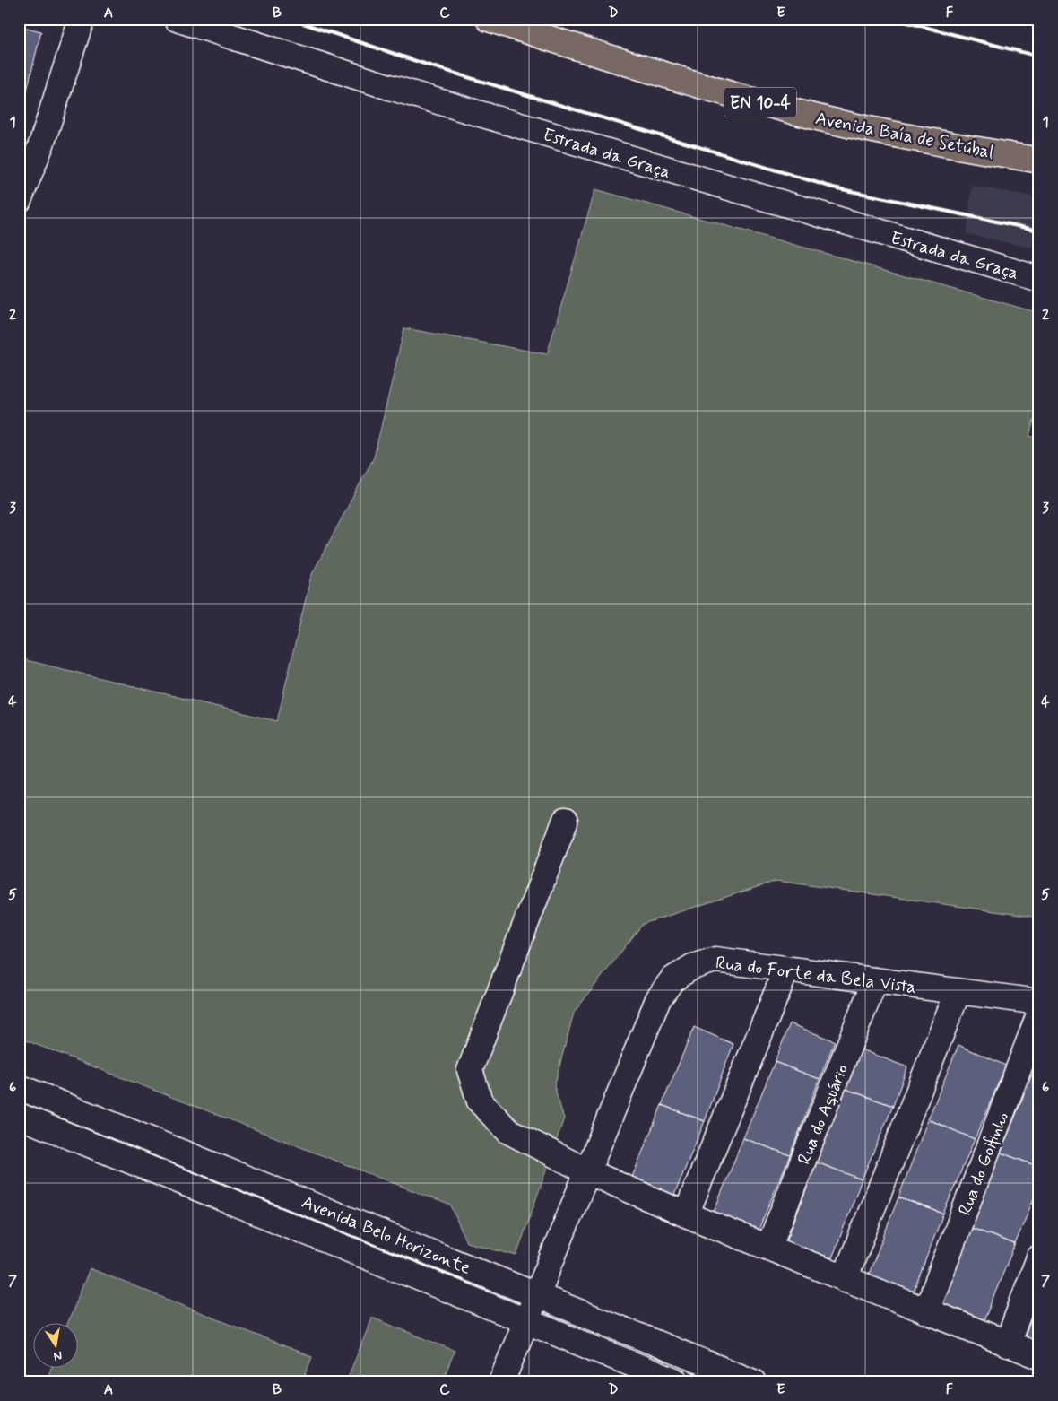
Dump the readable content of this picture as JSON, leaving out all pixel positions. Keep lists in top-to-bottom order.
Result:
{
  "streets": {
    "main road": ["EN 10-4", "Avenida Baía de Setúbal"],
    "street": [
      "Estrada da Graça",
      "Rua do Forte da Bela Vista",
      "Rua do Aquário",
      "Rua do Golfinho",
      "Avenida Belo Horizonte"
    ]
  },
  "crossings": [
    ["Rua do Forte da Bela Vista", "Rua do Aquário"],
    ["Rua do Forte da Bela Vista", "Avenida Belo Horizonte"]
  ],
  "north": "bottom",
  "grid": {
    "columns": [
      "A",
      "B",
      "C",
      "D",
      "E",
      "F"
    ],
    "rows": [
      "1",
      "2",
      "3",
      "4",
      "5",
      "6",
      "7"
    ]
  }
}
